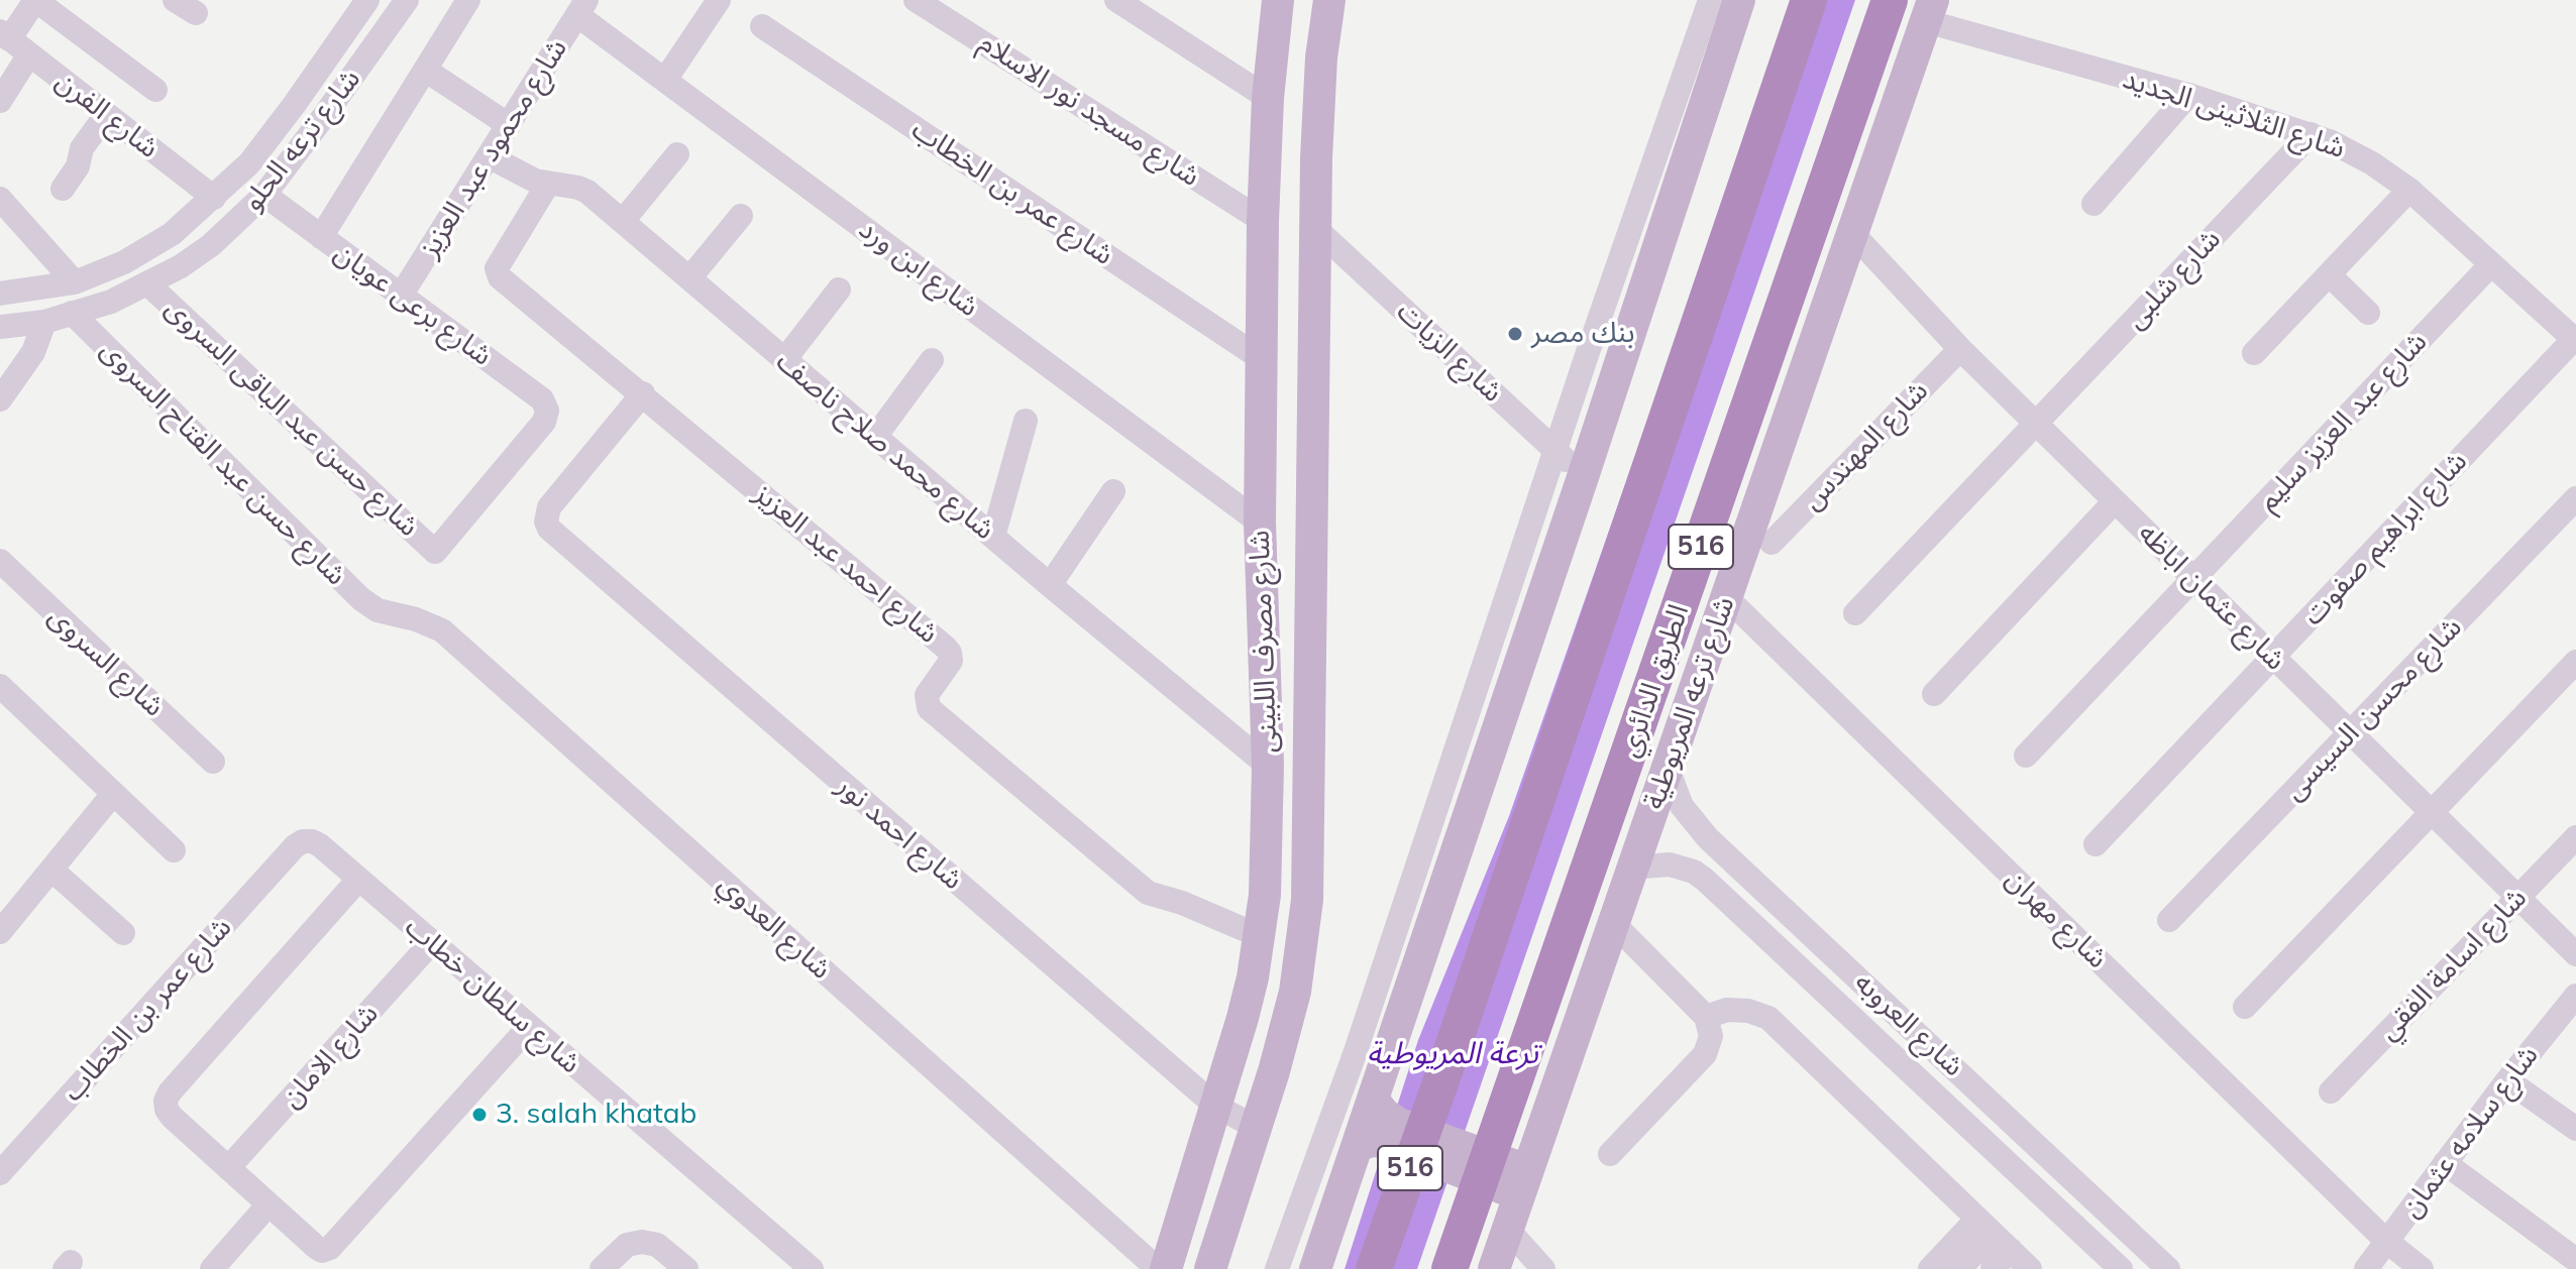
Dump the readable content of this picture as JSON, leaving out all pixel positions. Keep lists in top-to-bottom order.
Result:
{
  "streets": {
    "highway": ["516", "الطريق الدائري"],
    "main road": ["شارع مصرف اللبينى", "شارع ترعه المريوطية"],
    "street": [
      "شارع مسجد نور الاسلام",
      "شارع الثلاثينى الجديد",
      "شارع الفرن",
      "شارع ترعه الحلو",
      "شارع محمود عبد العزيز",
      "شارع عمر بن الخطاب",
      "شارع ابن ورد",
      "شارع شلبى",
      "شارع برعى عويان",
      "شارع الزيات",
      "شارع حسن عبد الباقى السروى",
      "شارع عبد العزيز سليم",
      "شارع محمد صلاح ناصف",
      "شارع المهندس",
      "شارع حسن عبد الفتاح السروى",
      "شارع ابراهيم صفوت",
      "شارع احمد عبد العزيز",
      "شارع عثمان اباظه",
      "شارع السروى",
      "شارع محسن السيسى",
      "شارع احمد نور",
      "شارع مهران",
      "شارع العدوي",
      "شارع اسامة الفقي",
      "شارع سلطان خطاب",
      "شارع العروبه",
      "شارع الامان",
      "شارع سلامه عثمان"
    ]
  },
  "crossings": [
    ["شارع مسجد نور الاسلام", "شارع مصرف اللبينى"],
    ["شارع الثلاثينى الجديد", "شارع شلبى"],
    ["شارع الثلاثينى الجديد", "شارع عبد العزيز سليم"],
    ["شارع الثلاثينى الجديد", "شارع ابراهيم صفوت"],
    ["شارع الثلاثينى الجديد", "شارع ترعه المريوطية"],
    ["شارع الفرن", "شارع ترعه الحلو"],
    ["شارع ترعه الحلو", "شارع برعى عويان"],
    ["شارع ترعه الحلو", "شارع حسن عبد الباقى السروى"],
    ["شارع ترعه الحلو", "شارع حسن عبد الفتاح السروى"],
    ["شارع محمود عبد العزيز", "شارع ابن ورد"],
    ["شارع محمود عبد العزيز", "شارع برعى عويان"],
    ["شارع محمود عبد العزيز", "شارع محمد صلاح ناصف"],
    ["شارع عمر بن الخطاب", "شارع مصرف اللبينى"],
    ["شارع عمر بن الخطاب", "شارع سلطان خطاب"],
    ["شارع ابن ورد", "شارع مصرف اللبينى"],
    ["شارع شلبى", "شارع عثمان اباظه"],
    ["شارع برعى عويان", "شارع حسن عبد الباقى السروى"],
    ["شارع الزيات", "شارع مصرف اللبينى"],
    ["شارع عبد العزيز سليم", "شارع عثمان اباظه"],
    ["شارع محمد صلاح ناصف", "شارع احمد عبد العزيز"],
    ["شارع محمد صلاح ناصف", "شارع مصرف اللبينى"],
    ["شارع المهندس", "شارع عثمان اباظه"],
    ["شارع حسن عبد الفتاح السروى", "شارع العدوي"],
    ["شارع ابراهيم صفوت", "شارع عثمان اباظه"],
    ["شارع احمد عبد العزيز", "شارع مصرف اللبينى"],
    ["شارع احمد عبد العزيز", "شارع احمد نور"],
    ["شارع عثمان اباظه", "شارع ترعه المريوطية"],
    ["شارع عثمان اباظه", "شارع محسن السيسى"],
    ["شارع عثمان اباظه", "شارع اسامة الفقي"],
    ["شارع مصرف اللبينى", "شارع احمد نور"],
    ["شارع ترعه المريوطية", "شارع مهران"],
    ["شارع ترعه المريوطية", "شارع العروبه"],
    ["شارع مهران", "شارع سلامه عثمان"],
    ["شارع سلطان خطاب", "شارع الامان"]
  ],
  "water": ["ترعة المريوطية"],
  "places": ["بنك مصر", "3. salah khatab"]
}
